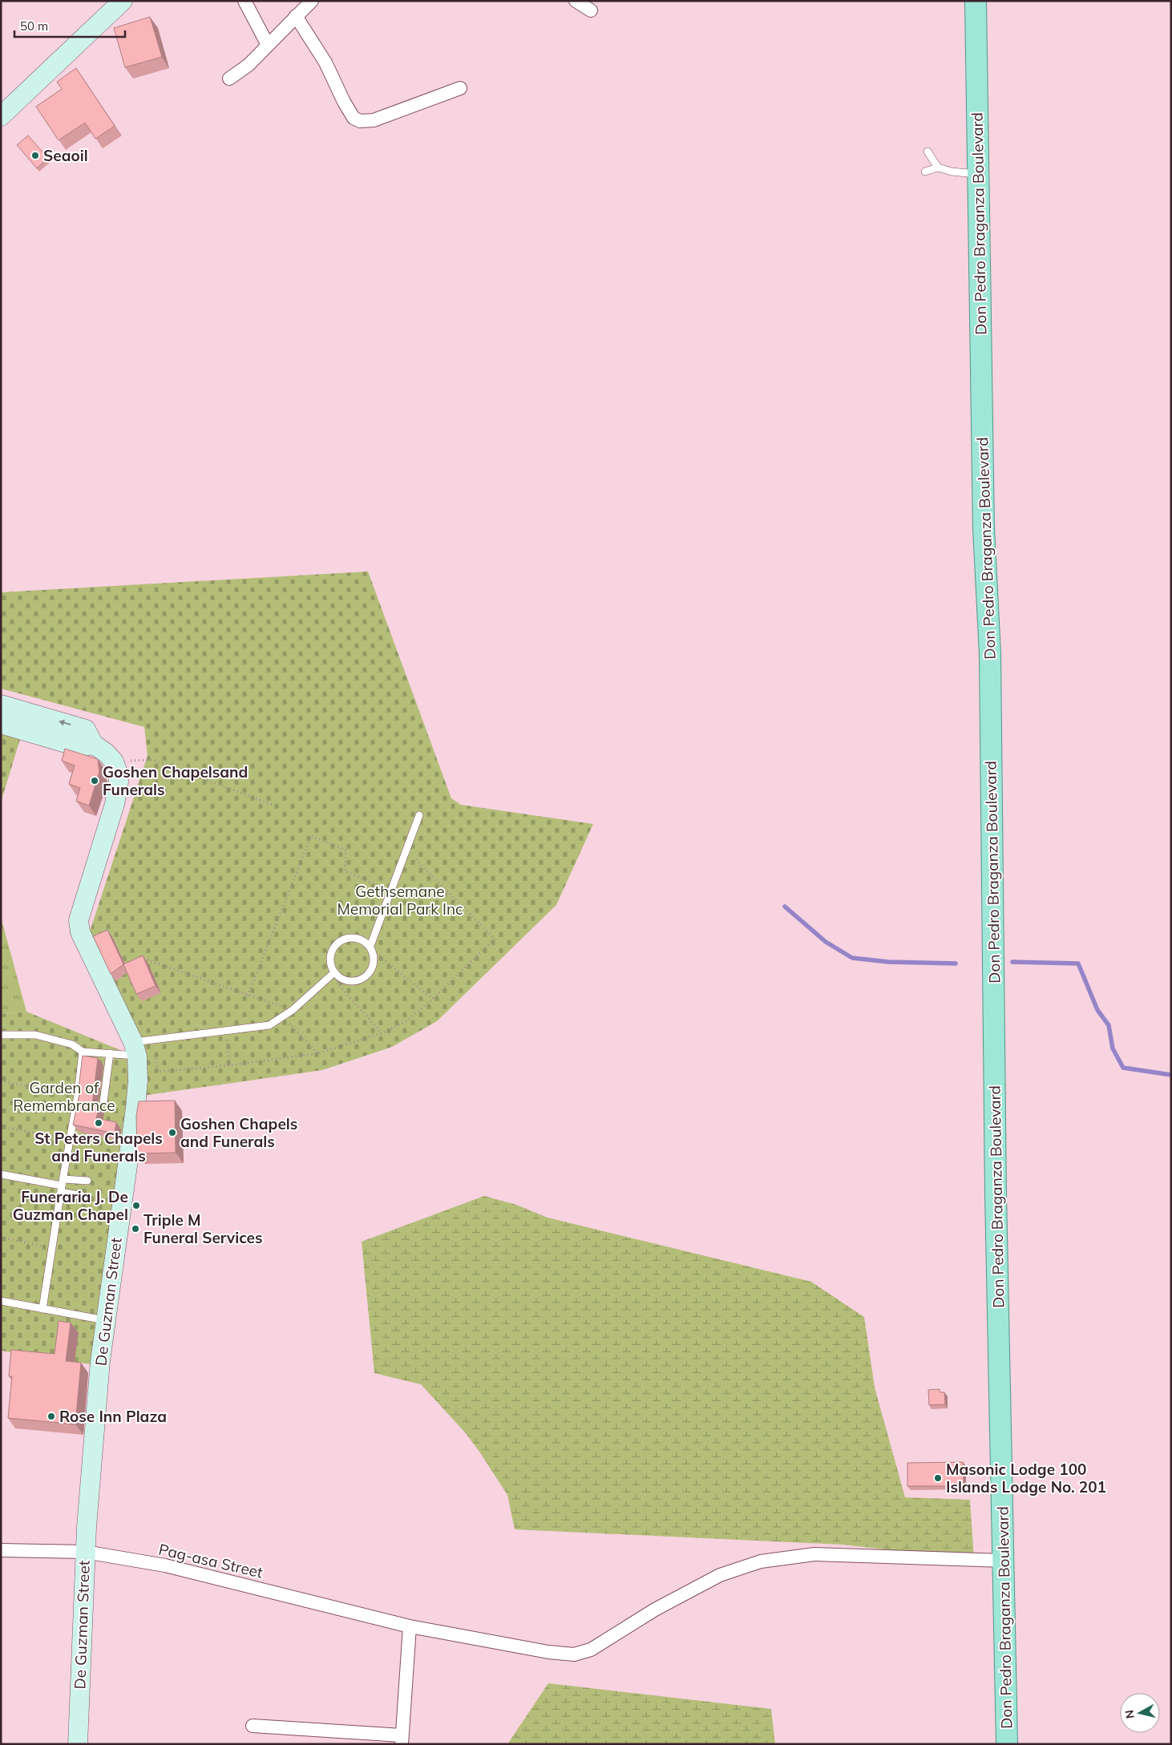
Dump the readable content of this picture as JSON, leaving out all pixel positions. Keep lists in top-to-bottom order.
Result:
{
  "streets": {
    "main road": ["Don Pedro Braganza Boulevard"],
    "street": ["De Guzman Street", "Pag-asa Street"]
  },
  "crossings": [
    ["Don Pedro Braganza Boulevard", "Pag-asa Street"],
    ["De Guzman Street", "Pag-asa Street"]
  ],
  "parks": ["Gethsemane Memorial Park Inc", "Garden of Remembrance"],
  "places": [
    "Seaoil",
    "Goshen Chapelsand Funerals",
    "St Peters Chapels and Funerals",
    "Goshen Chapels and Funerals",
    "Funeraria J. De Guzman Chapel",
    "Triple M Funeral Services",
    "Rose Inn Plaza",
    "Masonic Lodge 100 Islands Lodge No. 201"
  ],
  "scale_bar": "50 m",
  "north": "left"
}
